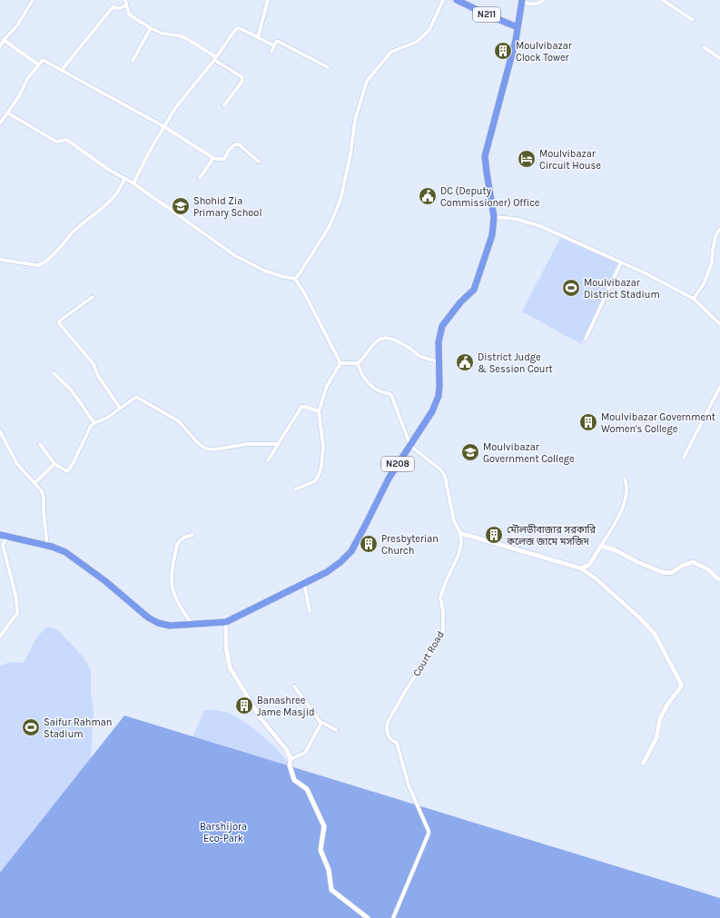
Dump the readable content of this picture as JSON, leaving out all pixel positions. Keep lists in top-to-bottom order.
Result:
{
  "streets": {
    "highway": ["N211", "N208"],
    "street": ["Court Road"]
  },
  "crossings": [
    ["N211", "N208"],
    ["N208", "Court Road"]
  ],
  "parks": ["Barshijora Eco-Park"],
  "places": {
    "building": [
      "Moulvibazar Clock Tower",
      "Moulvibazar Government Women's College",
      "মৌলভীবাজার সরকারি কলেজ জামে মসজিদ",
      "Presbyterian Church",
      "Banashree Jame Masjid"
    ],
    "hotel": ["Moulvibazar Circuit House"],
    "public building": ["DC (Deputy Commissioner) Office", "District Judge & Session Court"],
    "school or university": ["Shohid Zia Primary School", "Moulvibazar Government College"],
    "sports": ["Moulvibazar District Stadium", "Saifur Rahman Stadium"]
  }
}
